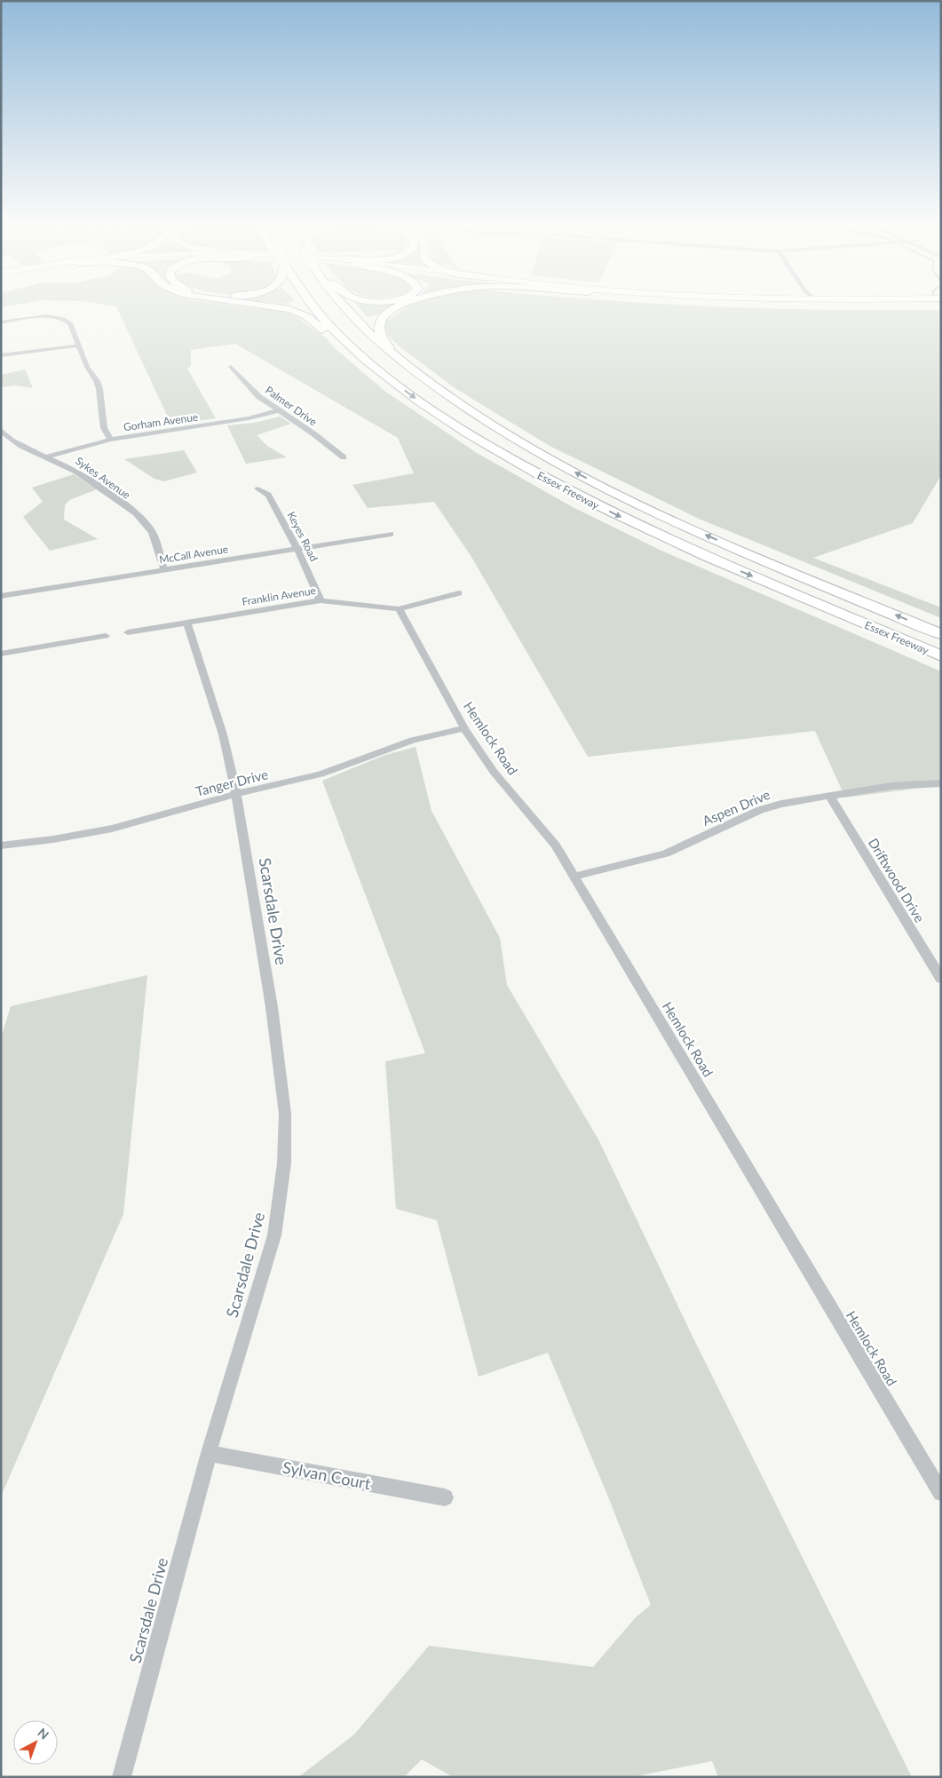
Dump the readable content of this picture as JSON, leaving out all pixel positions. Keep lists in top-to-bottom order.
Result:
{
  "streets": {
    "highway": ["Essex Freeway"],
    "street": [
      "Palmer Drive",
      "Gorham Avenue",
      "Sykes Avenue",
      "Keyes Road",
      "McCall Avenue",
      "Franklin Avenue",
      "Hemlock Road",
      "Tanger Drive",
      "Aspen Drive",
      "Driftwood Drive",
      "Scarsdale Drive",
      "Sylvan Court"
    ]
  },
  "crossings": [
    ["Palmer Drive", "Gorham Avenue"],
    ["Gorham Avenue", "Sykes Avenue"],
    ["Sykes Avenue", "McCall Avenue"],
    ["Keyes Road", "McCall Avenue"],
    ["Keyes Road", "Franklin Avenue"],
    ["Franklin Avenue", "Hemlock Road"],
    ["Franklin Avenue", "Scarsdale Drive"],
    ["Hemlock Road", "Tanger Drive"],
    ["Hemlock Road", "Aspen Drive"],
    ["Tanger Drive", "Scarsdale Drive"],
    ["Aspen Drive", "Driftwood Drive"],
    ["Scarsdale Drive", "Sylvan Court"]
  ],
  "north": "top right"
}
